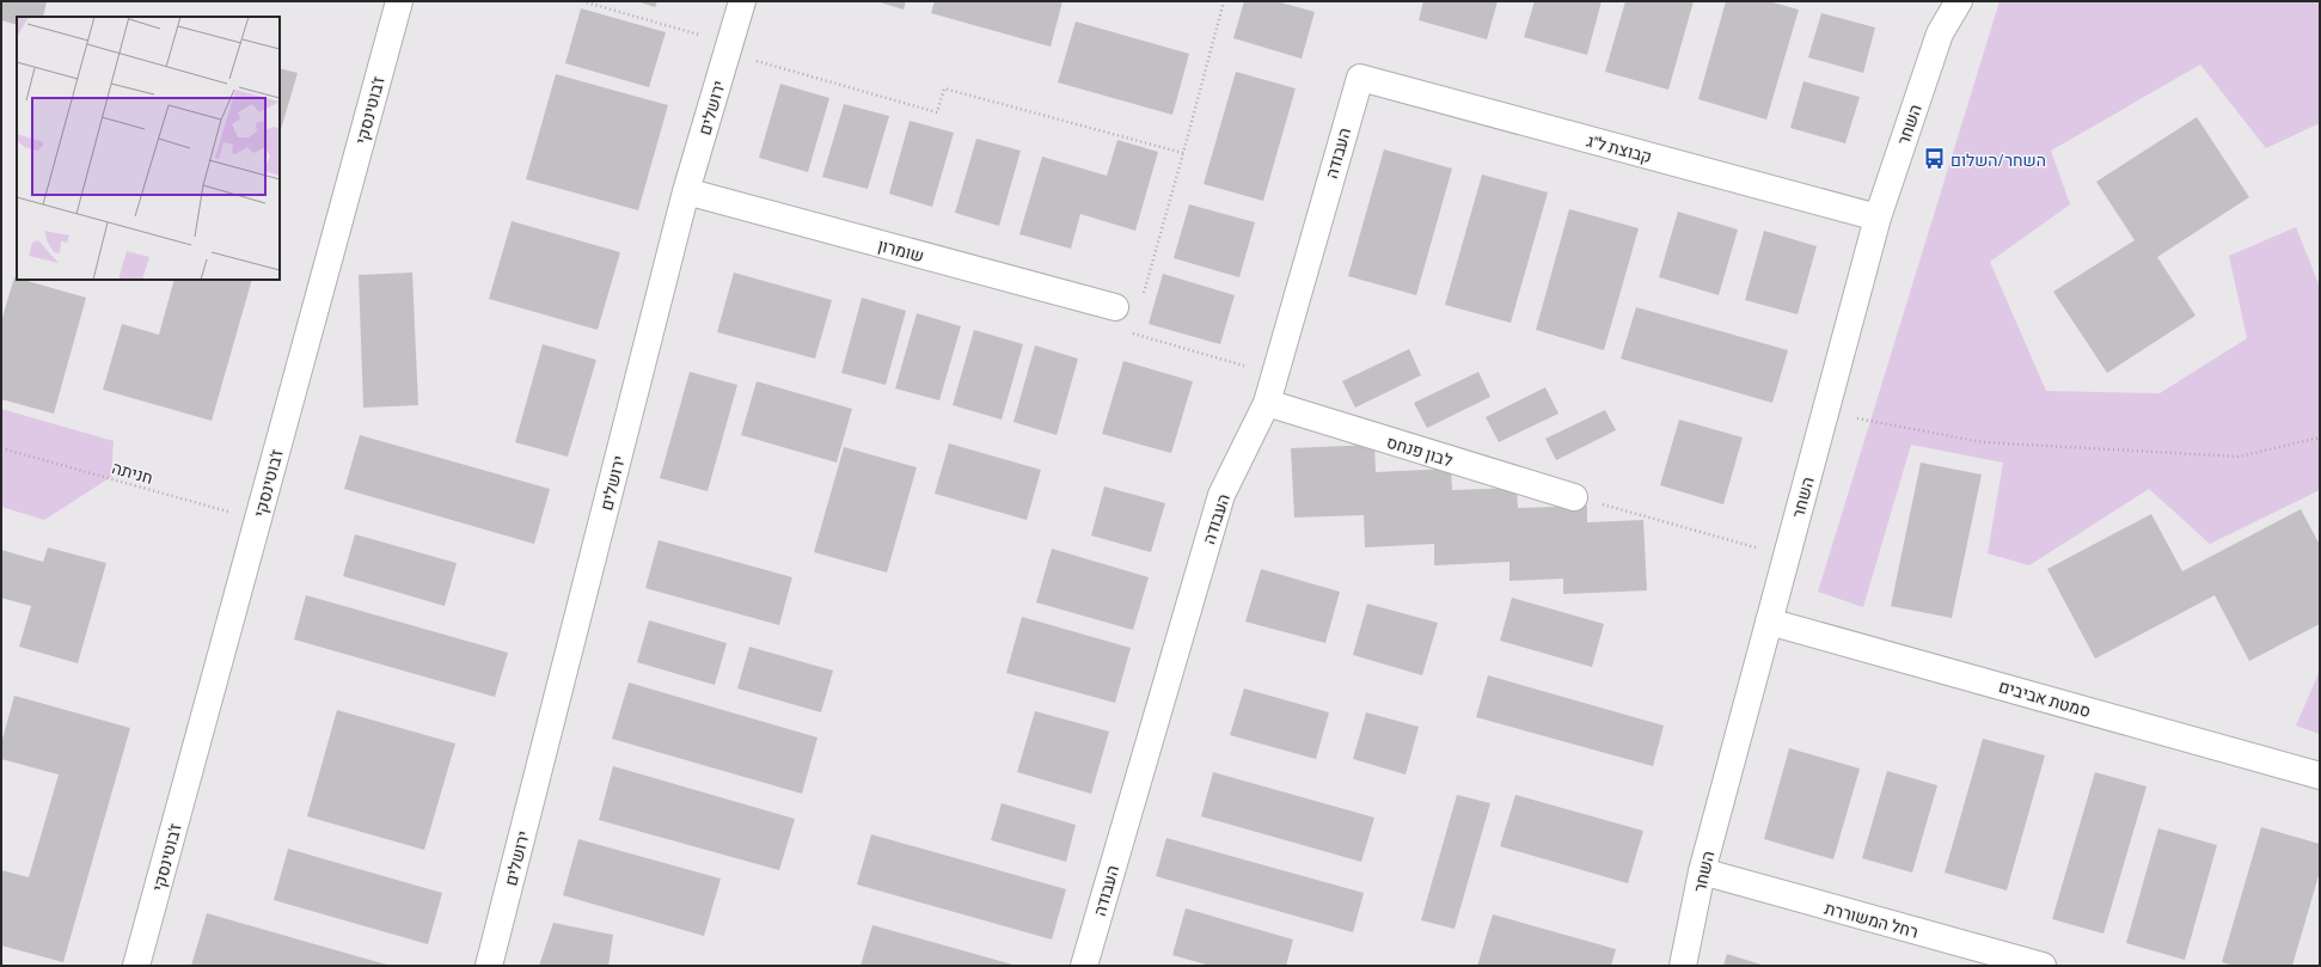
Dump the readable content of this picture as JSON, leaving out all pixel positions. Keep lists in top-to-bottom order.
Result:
{
  "streets": {
    "street": [
      "ירושלים",
      "ז'בוטינסקי",
      "השחר",
      "קבוצת ל\"ג",
      "העבודה",
      "שומרון",
      "לבון פנחס",
      "סמטת אביבים",
      "רחל המשוררת"
    ],
    "path": ["חניתה"]
  },
  "crossings": [
    ["ירושלים", "שומרון"],
    ["ז'בוטינסקי", "חניתה"],
    ["השחר", "קבוצת ל\"ג"],
    ["השחר", "סמטת אביבים"],
    ["השחר", "רחל המשוררת"],
    ["קבוצת ל\"ג", "העבודה"],
    ["העבודה", "לבון פנחס"]
  ],
  "places": {
    "bus stop": ["השחר/השלום"]
  }
}
